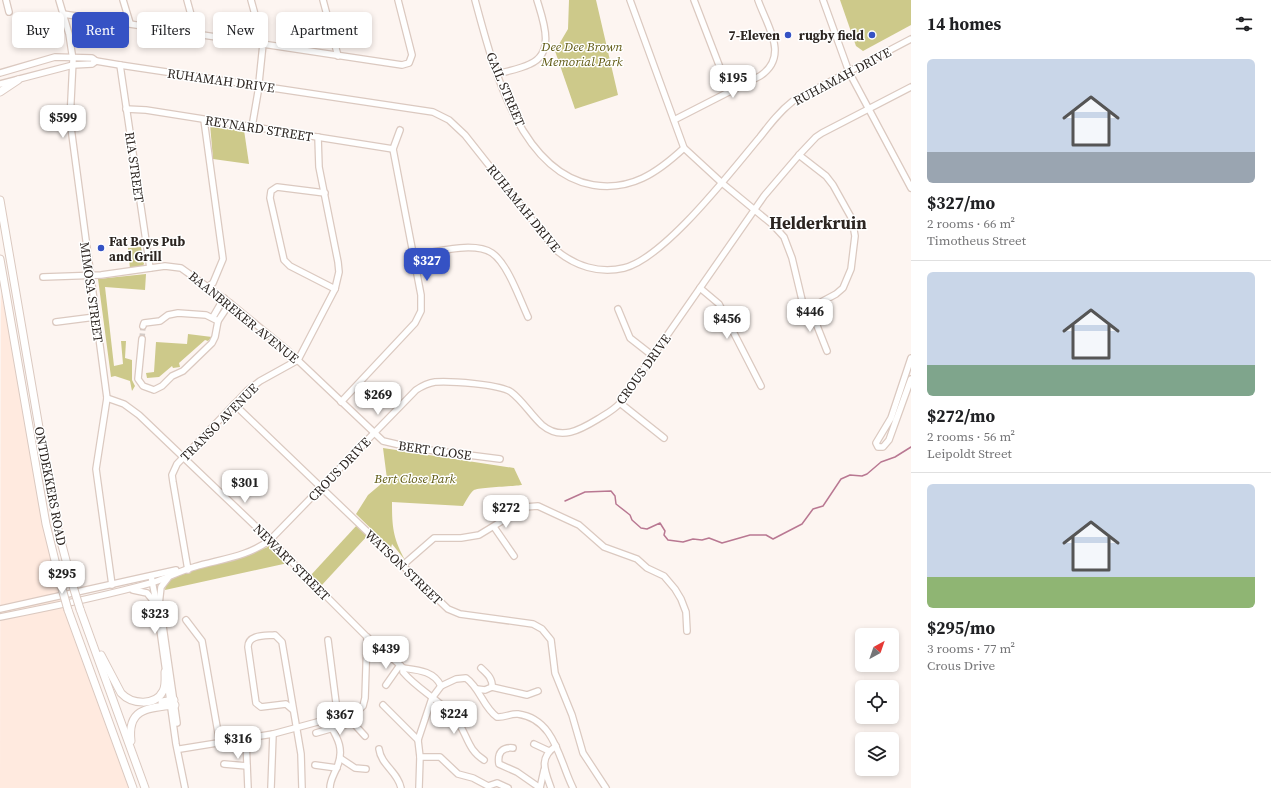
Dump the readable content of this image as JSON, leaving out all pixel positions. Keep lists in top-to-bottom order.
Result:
{
  "streets": {
    "main road": ["ONTDEKKERS ROAD"],
    "street": [
      "RUHAMAH DRIVE",
      "GAIL STREET",
      "REYNARD STREET",
      "RIA STREET",
      "MIMOSA STREET",
      "BAANBREKER AVENUE",
      "CROUS DRIVE",
      "TRANSO AVENUE",
      "BERT CLOSE",
      "NEWART STREET",
      "WATSON STREET"
    ]
  },
  "crossings": [
    ["RUHAMAH DRIVE", "RIA STREET"],
    ["RUHAMAH DRIVE", "MIMOSA STREET"],
    ["REYNARD STREET", "RIA STREET"],
    ["RIA STREET", "BAANBREKER AVENUE"],
    ["MIMOSA STREET", "BAANBREKER AVENUE"],
    ["MIMOSA STREET", "CROUS DRIVE"],
    ["MIMOSA STREET", "NEWART STREET"],
    ["BAANBREKER AVENUE", "CROUS DRIVE"],
    ["BAANBREKER AVENUE", "TRANSO AVENUE"],
    ["BAANBREKER AVENUE", "BERT CLOSE"],
    ["CROUS DRIVE", "TRANSO AVENUE"],
    ["CROUS DRIVE", "BERT CLOSE"],
    ["CROUS DRIVE", "NEWART STREET"],
    ["CROUS DRIVE", "WATSON STREET"],
    ["TRANSO AVENUE", "NEWART STREET"],
    ["TRANSO AVENUE", "WATSON STREET"]
  ],
  "districts": ["Helderkruin"],
  "parks": ["Dee Dee Brown Memorial Park", "Bert Close Park"],
  "places": ["7-Eleven", "rugby field", "Fat Boys Pub and Grill"],
  "north": "top right",
  "page": {
    "heading": "14 homes",
    "chip": [
      "Buy",
      "Rent",
      "Filters",
      "New",
      "Apartment"
    ],
    "list": [
      {
        "name": "$327/mo",
        "note": "2 rooms · 66 m² · Timotheus Street"
      },
      {
        "name": "$272/mo",
        "note": "2 rooms · 56 m² · Leipoldt Street"
      },
      {
        "name": "$295/mo",
        "note": "3 rooms · 77 m² · Crous Drive"
      }
    ],
    "price": [
      "$195",
      "$599",
      "$327",
      "$446",
      "$456",
      "$269",
      "$301",
      "$272",
      "$295",
      "$323",
      "$439",
      "$224",
      "$367",
      "$316"
    ]
  }
}
